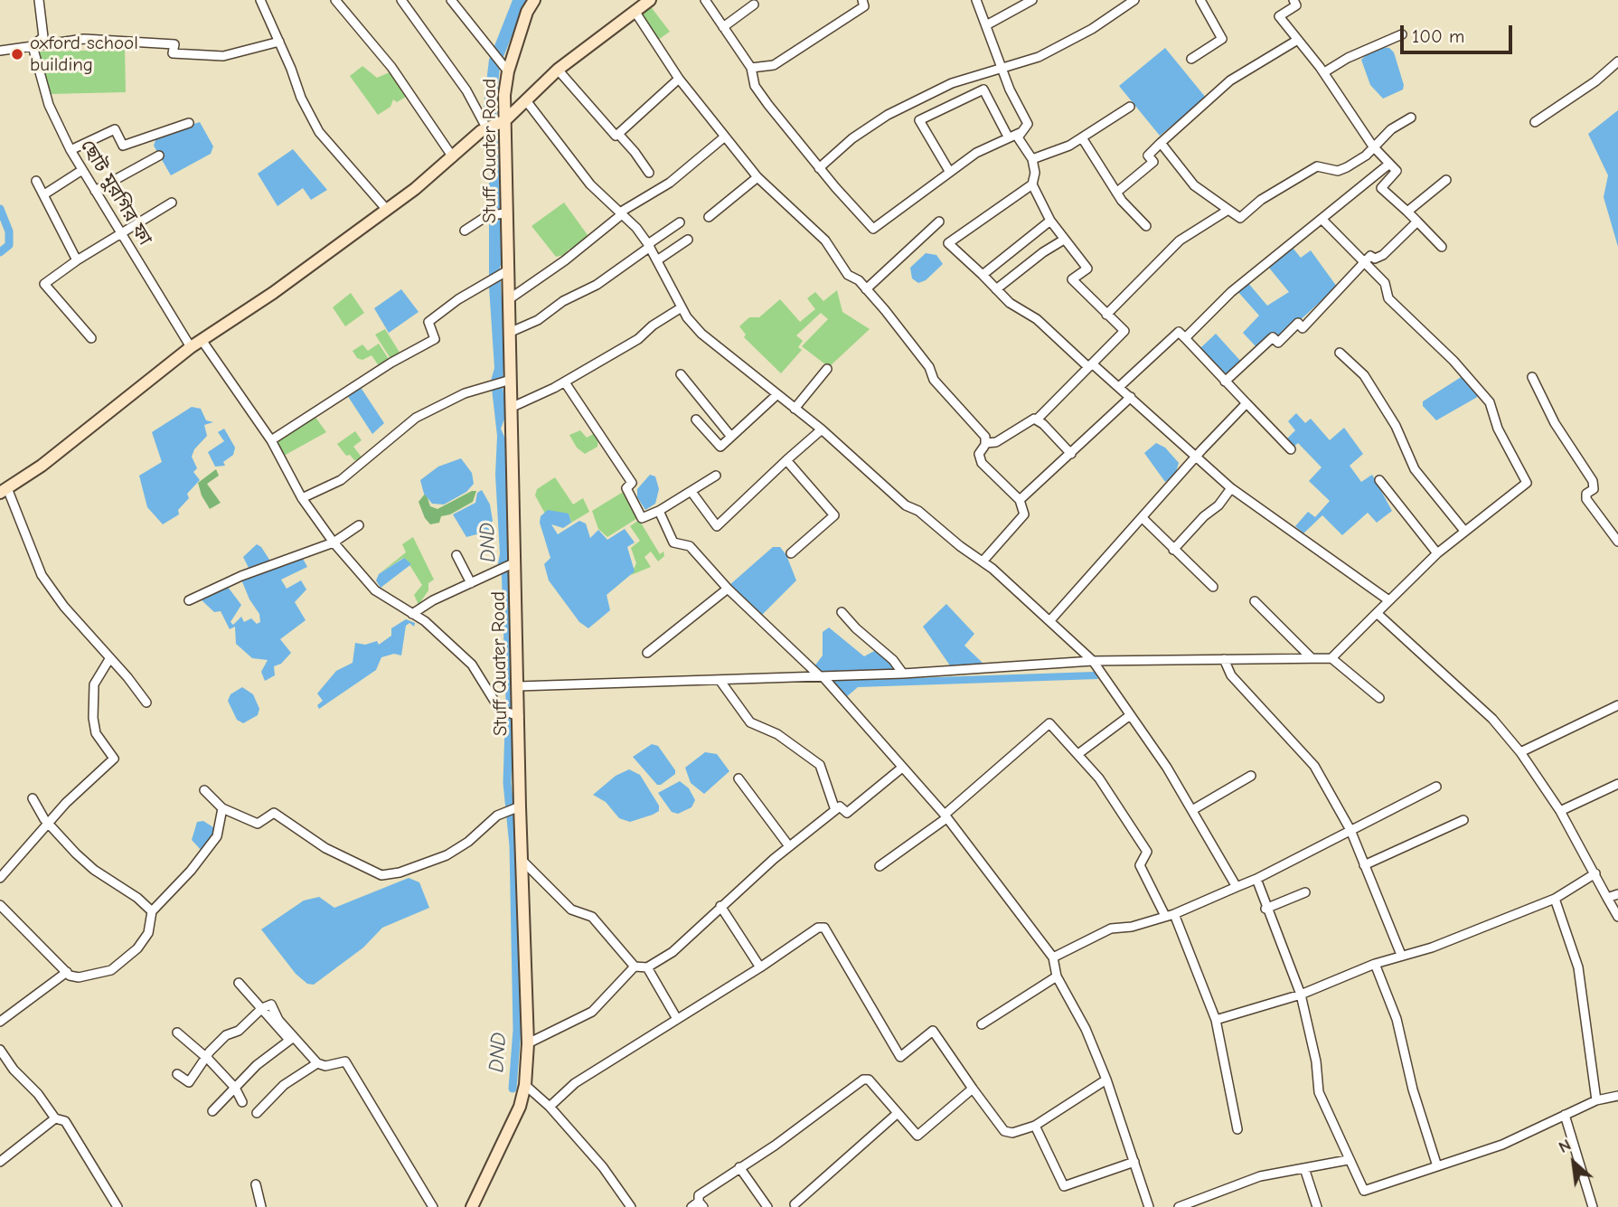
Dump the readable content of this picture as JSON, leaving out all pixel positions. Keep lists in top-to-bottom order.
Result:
{
  "streets": {
    "street": ["Stuff Quater Road", "ছোট মুরগির ফা"]
  },
  "water": ["DND"],
  "places": ["oxford school building"],
  "scale_bar": "100 m",
  "north": "top left"
}
